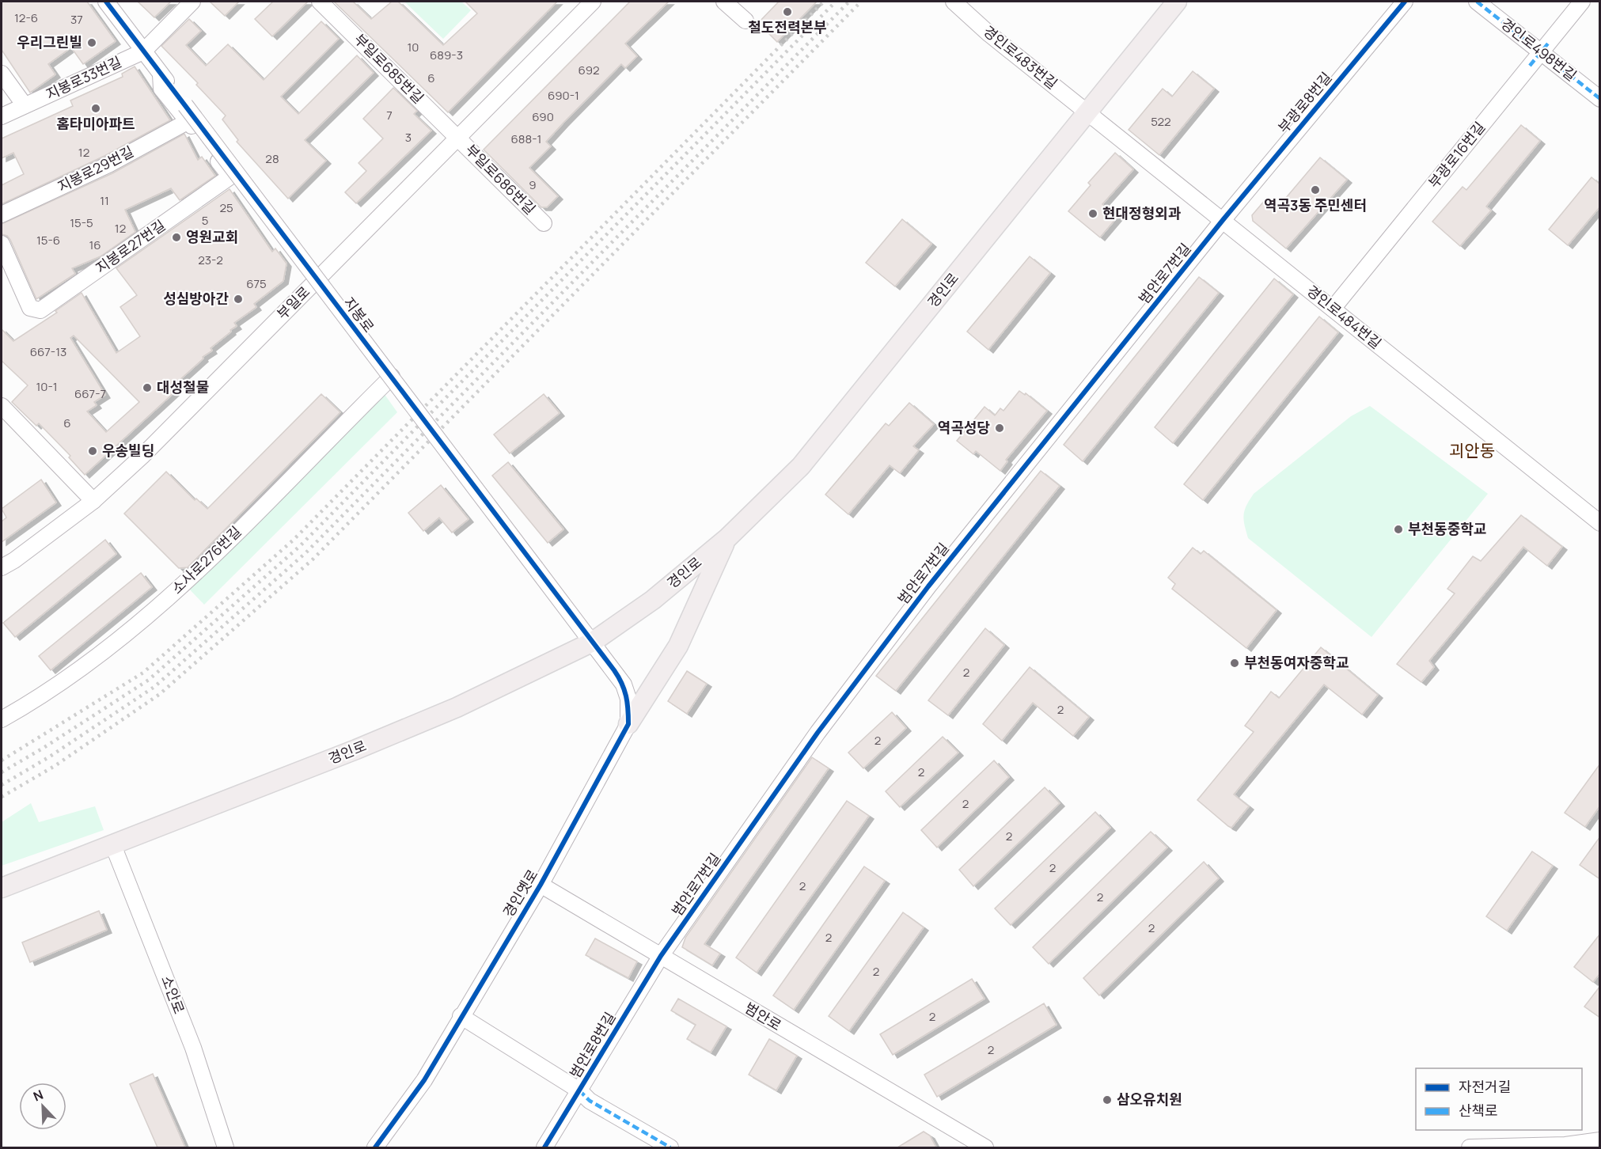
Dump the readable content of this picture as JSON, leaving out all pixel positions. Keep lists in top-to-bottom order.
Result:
{
  "streets": {
    "main road": ["경인로"],
    "street": [
      "경인로498번길",
      "경인로483번길",
      "부일로685번길",
      "지봉로33번길",
      "부광로8번길",
      "부광로16번길",
      "지봉로29번길",
      "부일로686번길",
      "지봉로27번길",
      "범안로7번길",
      "부일로",
      "지봉로",
      "경인로484번길",
      "소사로276번길",
      "경인옛로",
      "소안로",
      "범안로",
      "범안로8번길"
    ]
  },
  "crossings": [
    ["경인로498번길", "부광로16번길"],
    ["경인로483번길", "경인로"],
    ["경인로483번길", "경인로484번길"],
    ["부일로685번길", "부일로686번길"],
    ["부일로685번길", "부일로"],
    ["지봉로33번길", "지봉로"],
    ["부광로8번길", "범안로7번길"],
    ["부광로8번길", "경인로484번길"],
    ["부광로16번길", "경인로484번길"],
    ["지봉로29번길", "지봉로27번길"],
    ["부일로686번길", "부일로"],
    ["범안로7번길", "경인로484번길"],
    ["범안로7번길", "범안로"],
    ["범안로7번길", "범안로8번길"],
    ["경인로", "지봉로"],
    ["경인로", "경인로484번길"],
    ["경인로", "경인옛로"],
    ["경인로", "소안로"],
    ["지봉로", "경인옛로"],
    ["경인옛로", "범안로"],
    ["범안로", "범안로8번길"]
  ],
  "districts": ["괴안동"],
  "places": [
    "철도전력본부",
    "우리그린빌",
    "홈타미아파트",
    "역곡3동 주민센터",
    "현대정형외과",
    "영원교회",
    "성심방아간",
    "대성철물",
    "역곡성당",
    "우송빌딩",
    "부천동중학교",
    "부천동여자중학교",
    "삼오유치원"
  ],
  "house_numbers": [
    "12-6",
    "37",
    "10",
    "689-3",
    "692",
    "6",
    "690-1",
    "7",
    "690",
    "522",
    "3",
    "688-1",
    "12",
    "28",
    "9",
    "11",
    "25",
    "5",
    "15-5",
    "12",
    "15-6",
    "16",
    "23-2",
    "675",
    "667-13",
    "10-1",
    "667-7",
    "6",
    "2",
    "2",
    "2",
    "2",
    "2",
    "2",
    "2",
    "2",
    "2",
    "2",
    "2",
    "2",
    "2",
    "2"
  ],
  "legend": ["자전거길", "산책로"],
  "north": "top left"
}
